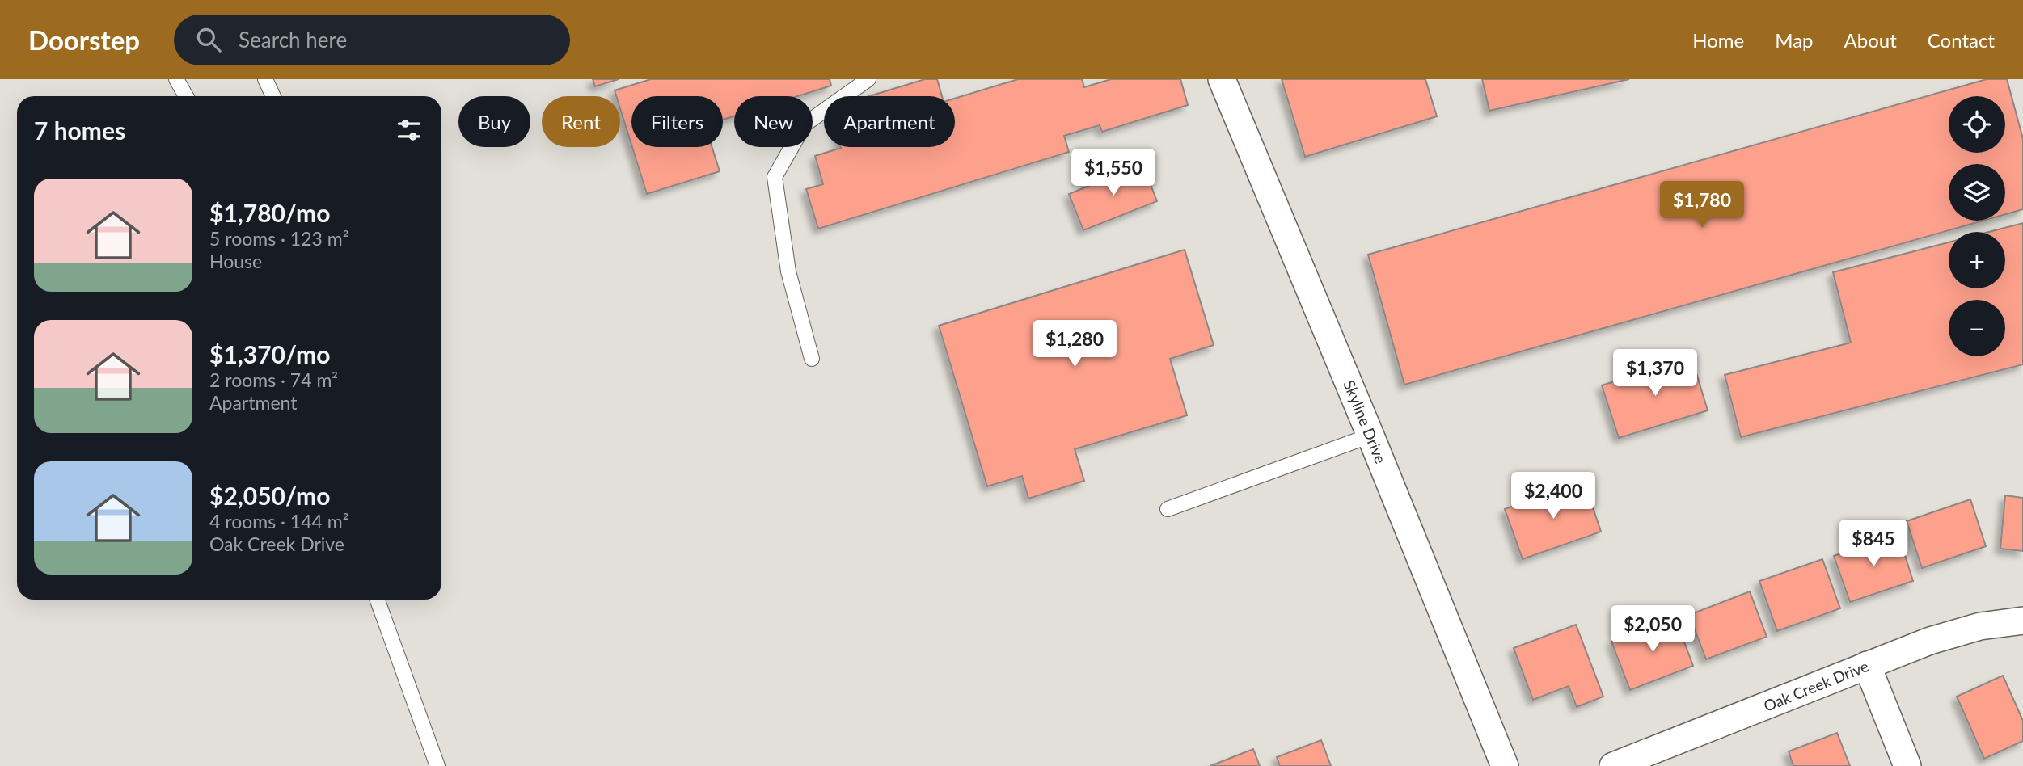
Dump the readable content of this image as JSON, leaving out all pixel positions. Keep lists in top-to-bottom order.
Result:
{
  "streets": {
    "street": ["Skyline Drive", "Oak Creek Drive"]
  },
  "page": {
    "header": "Doorstep",
    "search": "Search here",
    "nav": [
      "Home",
      "Map",
      "About",
      "Contact"
    ],
    "map_buttons": ["+", "−"],
    "chip": [
      "Buy",
      "Rent",
      "Filters",
      "New",
      "Apartment"
    ],
    "heading": "7 homes",
    "price": [
      "$1,550",
      "$1,780",
      "$1,280",
      "$1,370",
      "$2,400",
      "$845",
      "$2,050"
    ],
    "list": [
      {
        "name": "$1,780/mo",
        "note": "5 rooms · 123 m² · House"
      },
      {
        "name": "$1,370/mo",
        "note": "2 rooms · 74 m² · Apartment"
      },
      {
        "name": "$2,050/mo",
        "note": "4 rooms · 144 m² · Oak Creek Drive"
      }
    ]
  }
}
